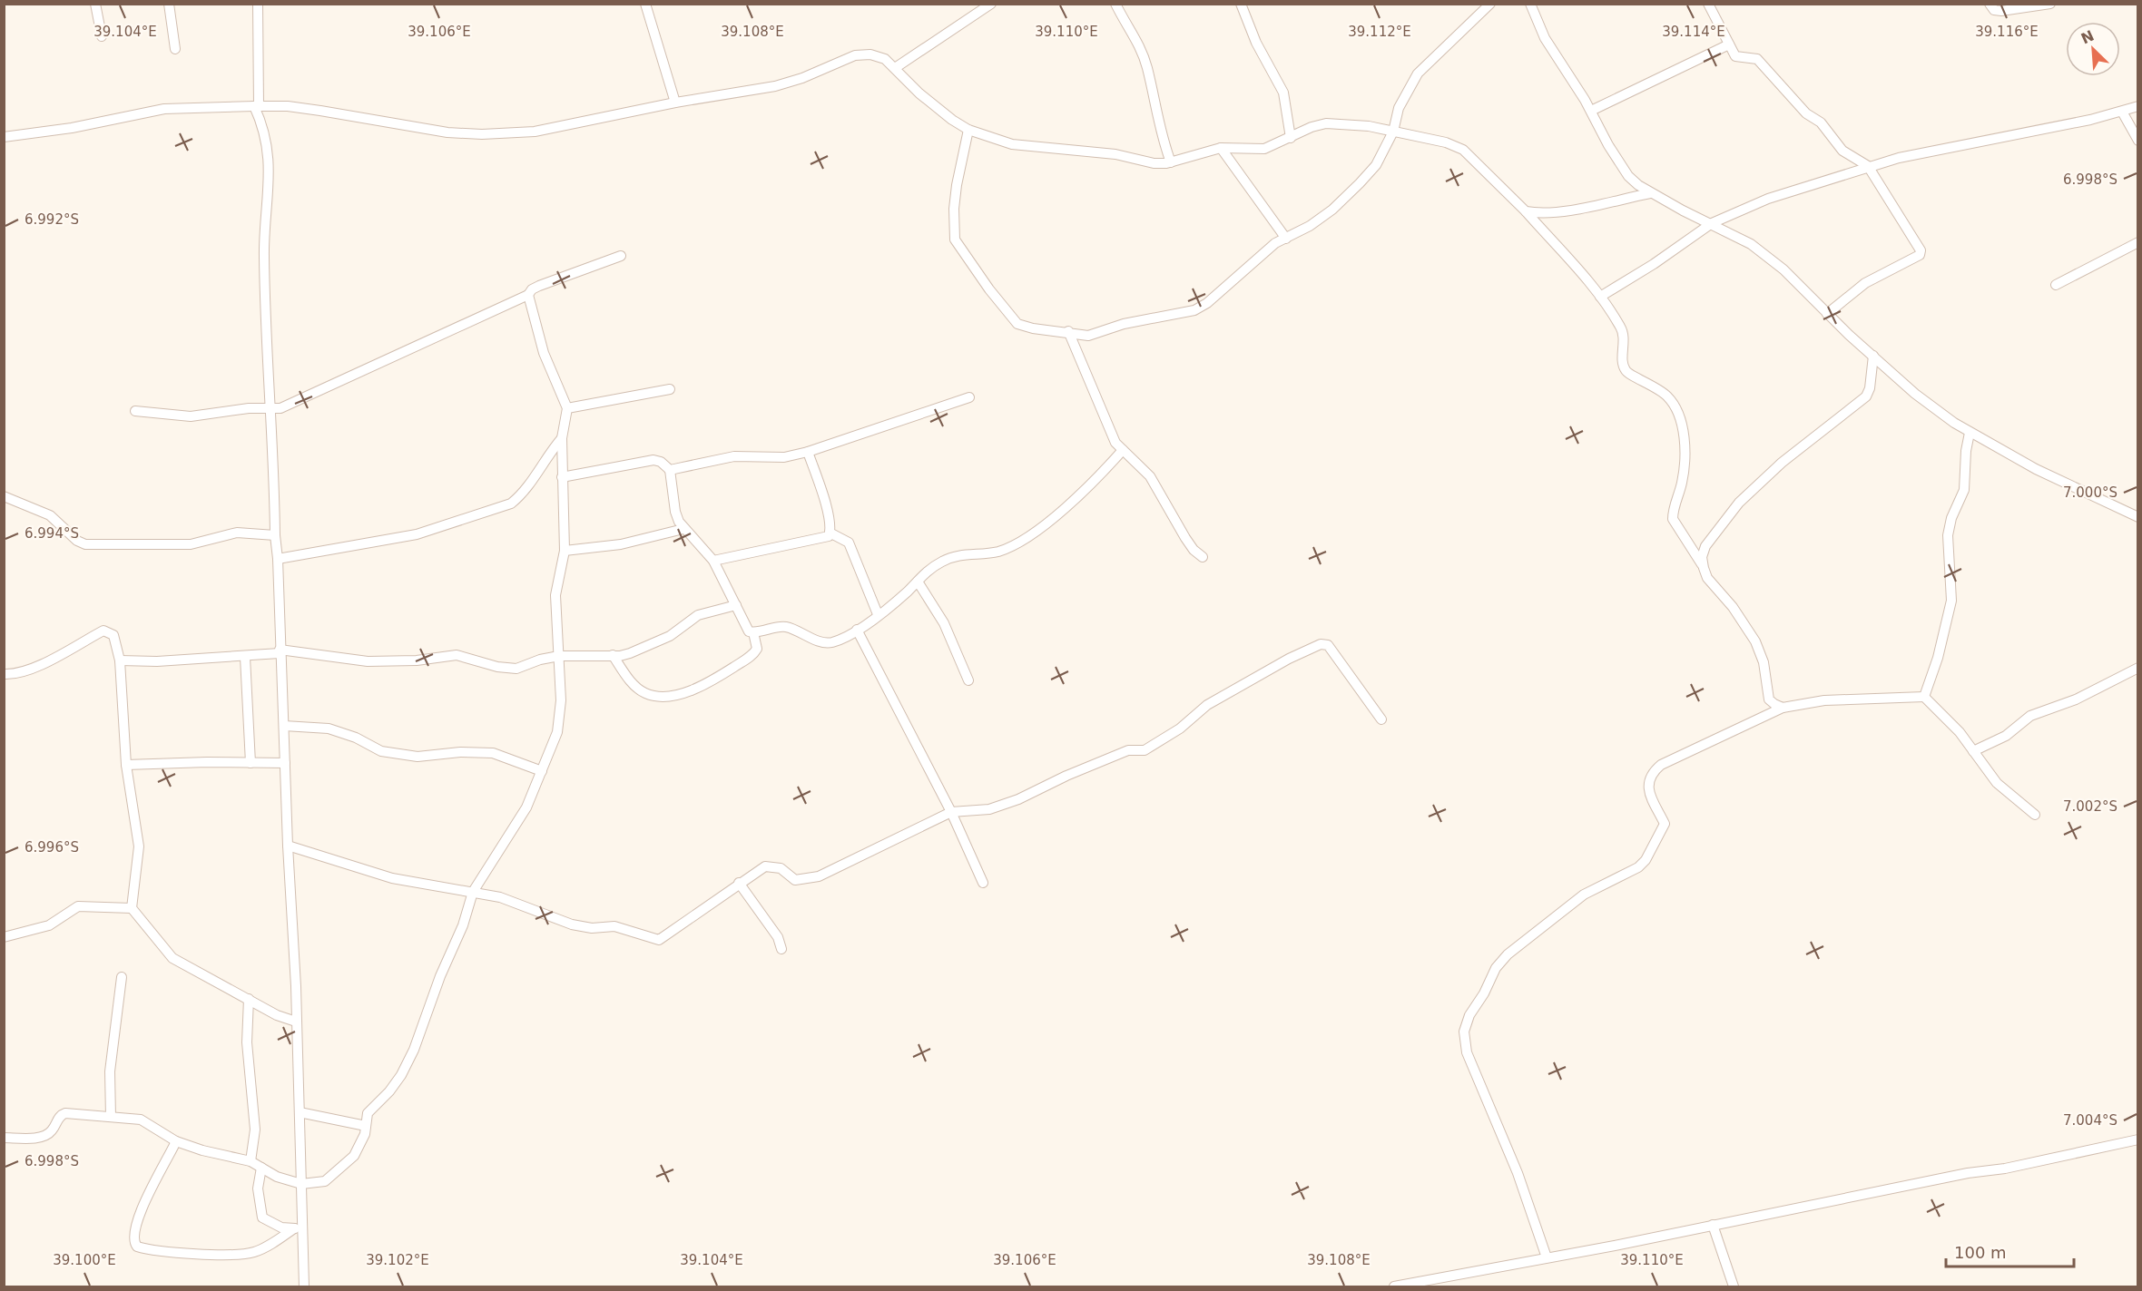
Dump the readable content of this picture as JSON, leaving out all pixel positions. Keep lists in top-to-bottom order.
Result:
{
  "scale_bar": "100 m",
  "north": "top left",
  "coordinates": [
    "39.104°E",
    "39.106°E",
    "39.108°E",
    "39.110°E",
    "39.112°E",
    "39.114°E",
    "39.116°E",
    "6.998°S",
    "6.992°S",
    "7.000°S",
    "6.994°S",
    "7.002°S",
    "6.996°S",
    "7.004°S",
    "39.100°E",
    "39.102°E"
  ]
}
